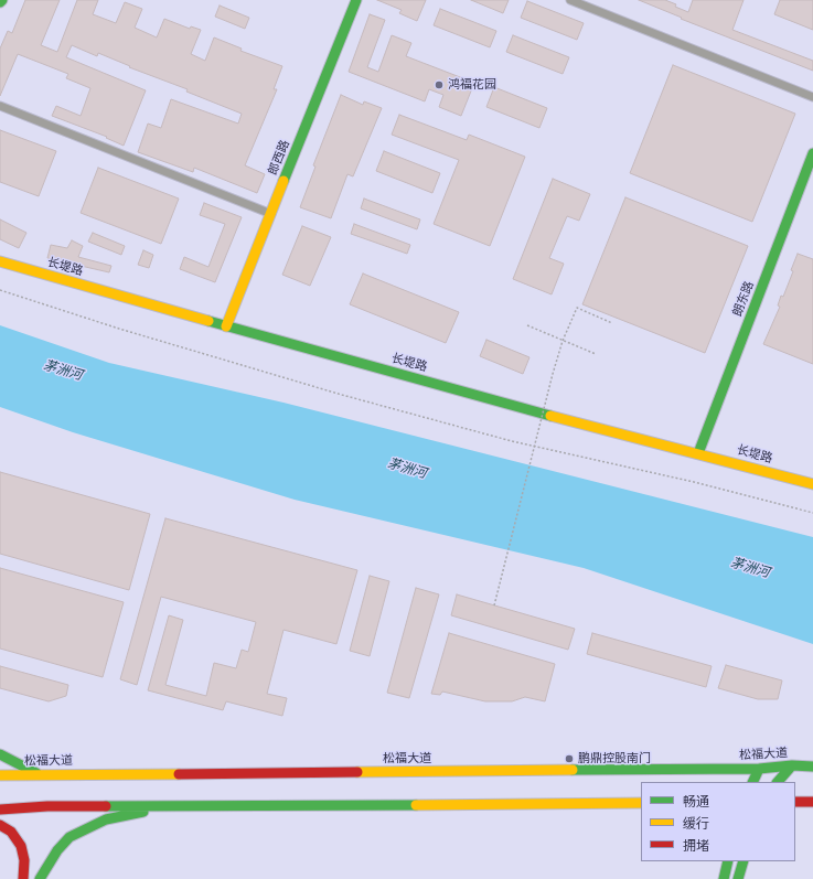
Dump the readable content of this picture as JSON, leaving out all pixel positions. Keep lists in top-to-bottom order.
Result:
{
  "streets": {
    "main road": [
      "郎西路",
      "长堤路",
      "朗东路",
      "松福大道"
    ]
  },
  "crossings": [
    ["郎西路", "长堤路"],
    ["长堤路", "朗东路"]
  ],
  "water": ["茅洲河"],
  "places": ["鸿福花园", "鹏鼎控股南门"],
  "legend": ["畅通", "缓行", "拥堵"]
}
